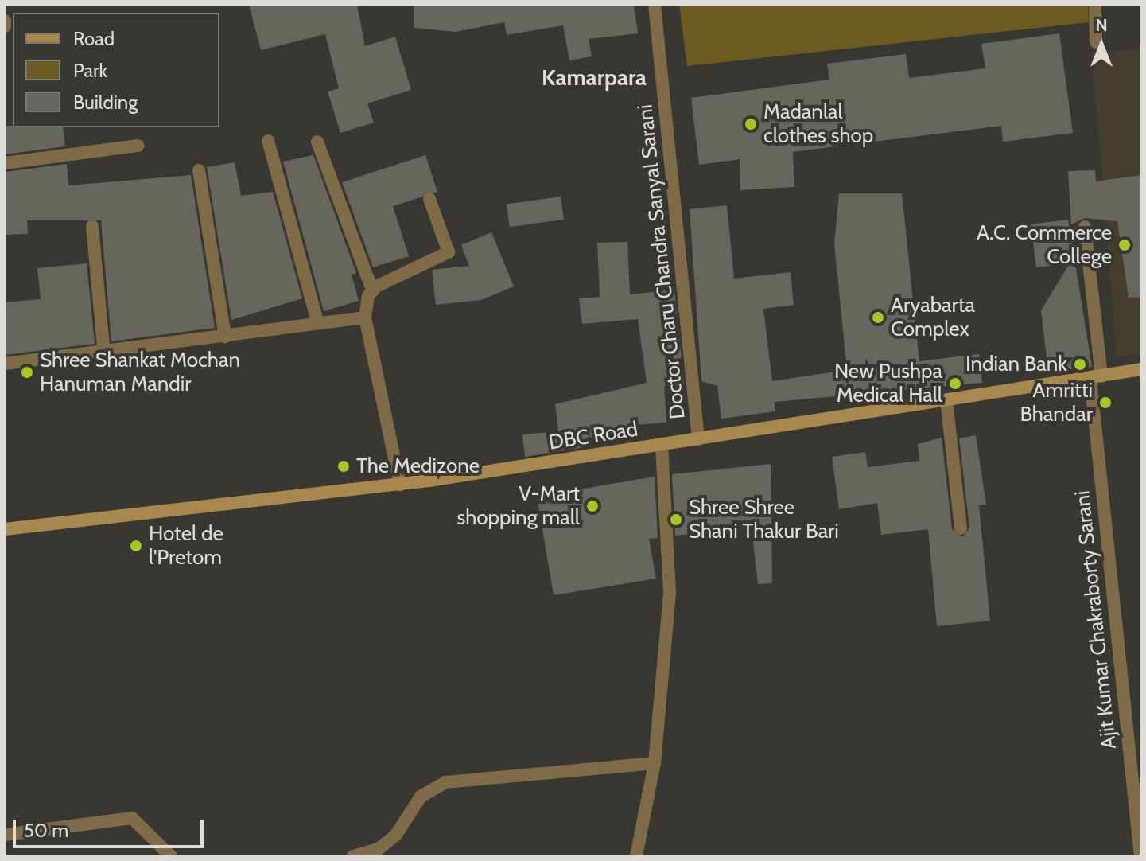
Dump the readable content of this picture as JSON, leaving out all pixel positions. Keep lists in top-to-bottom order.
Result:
{
  "streets": {
    "street": ["Doctor Charu Chandra Sanyal Sarani", "DBC Road", "Ajit Kumar Chakraborty Sarani"]
  },
  "crossings": [
    ["Doctor Charu Chandra Sanyal Sarani", "DBC Road"],
    ["DBC Road", "Ajit Kumar Chakraborty Sarani"]
  ],
  "districts": ["Kamarpara"],
  "places": [
    "Madanlal clothes shop",
    "A.C. Commerce College",
    "Aryabarta Complex",
    "Indian Bank",
    "Shree Shankat Mochan Hanuman Mandir",
    "New Pushpa Medical Hall",
    "Amritti Bhandar",
    "The Medizone",
    "V-Mart shopping mall",
    "Shree Shree Shani Thakur Bari",
    "Hotel de l'Pretom"
  ],
  "legend": ["Road", "Park", "Building"],
  "scale_bar": "50 m",
  "north": "top"
}
